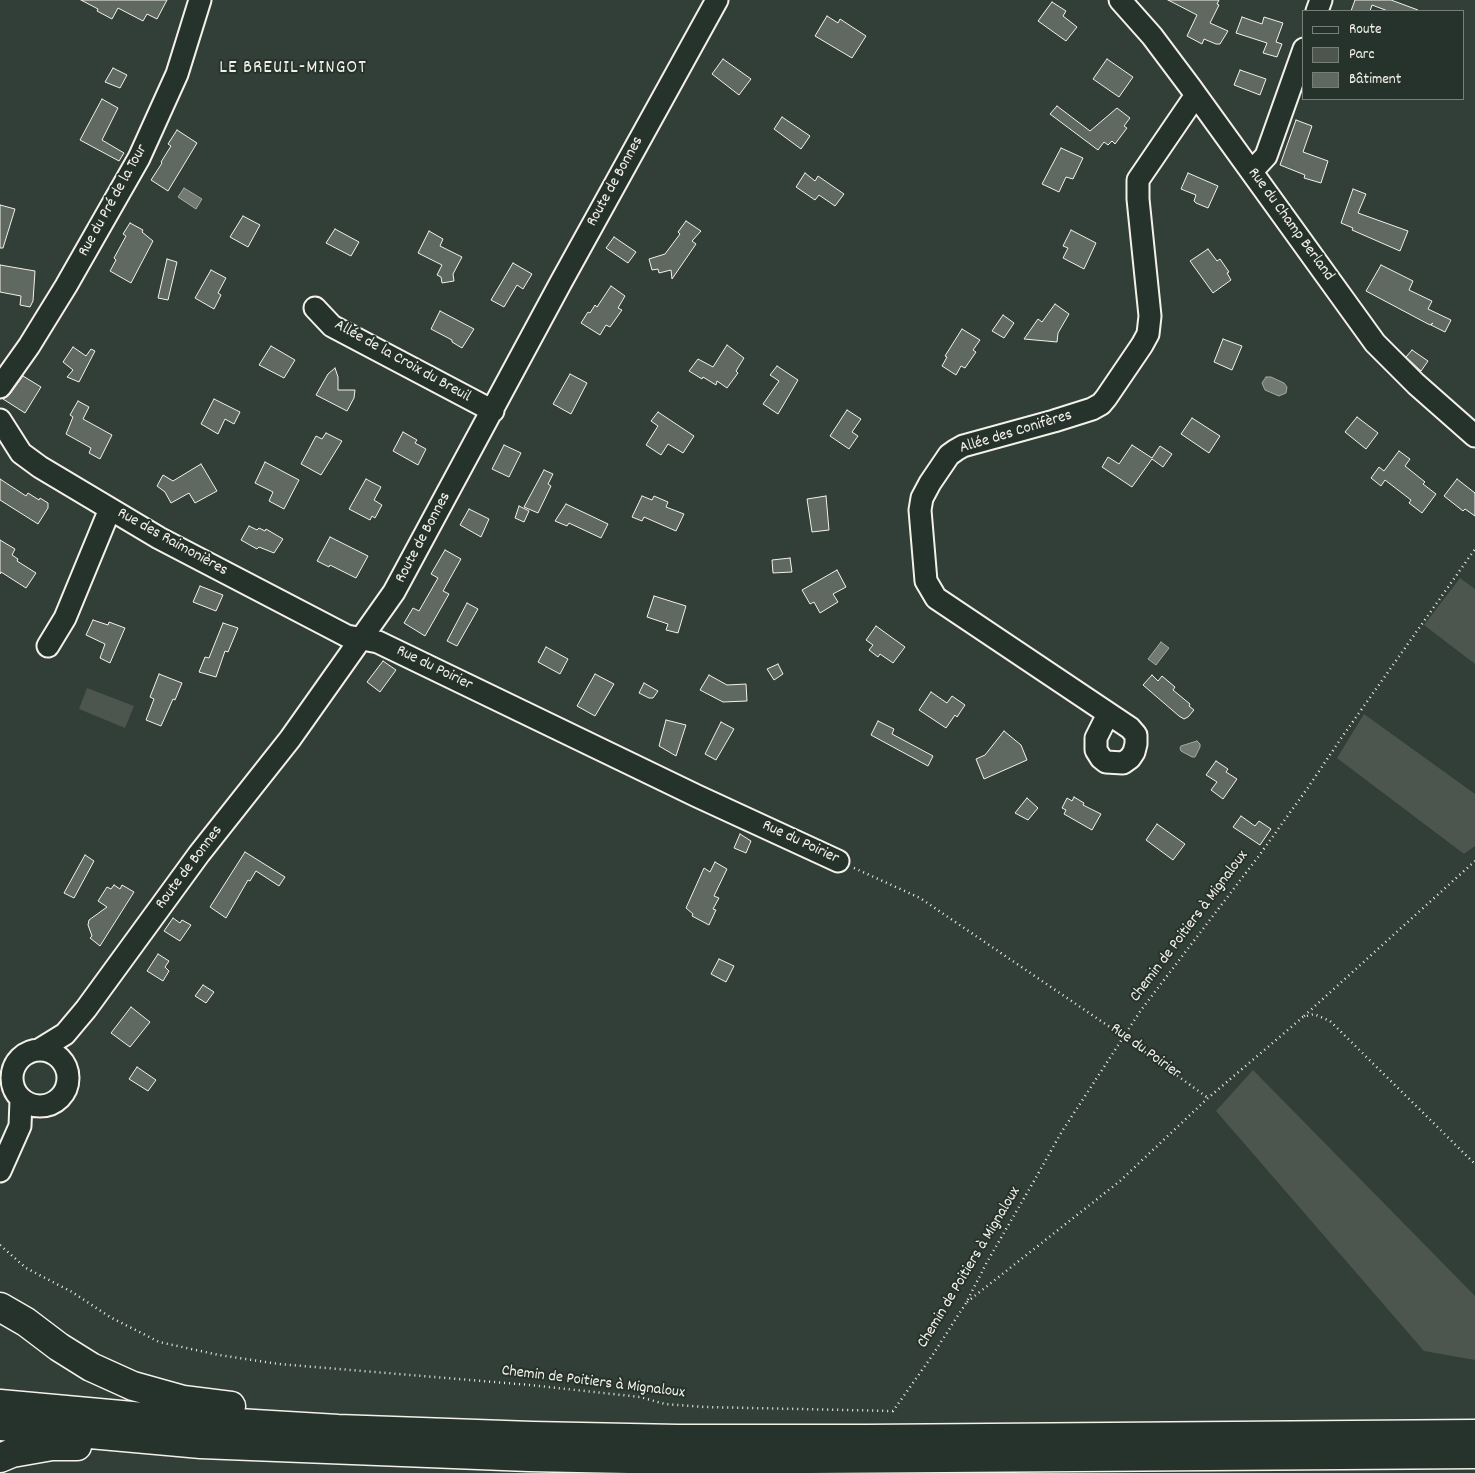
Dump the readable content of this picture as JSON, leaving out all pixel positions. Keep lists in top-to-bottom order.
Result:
{
  "streets": {
    "street": [
      "Route de Bonnes",
      "Rue du Pré de la Tour",
      "Rue du Champ Berland",
      "Allée de la Croix du Breuil",
      "Allée des Conifères",
      "Rue des Raimonières",
      "Rue du Poirier"
    ],
    "path": ["Chemin de Poitiers à Mignaloux"]
  },
  "crossings": [
    ["Route de Bonnes", "Allée de la Croix du Breuil"],
    ["Route de Bonnes", "Rue des Raimonières"],
    ["Route de Bonnes", "Rue du Poirier"],
    ["Rue du Champ Berland", "Allée des Conifères"],
    ["Rue des Raimonières", "Rue du Poirier"],
    ["Rue du Poirier", "Chemin de Poitiers à Mignaloux"]
  ],
  "districts": ["LE BREUIL-MINGOT"],
  "legend": ["Route", "Parc", "Bâtiment"]
}
